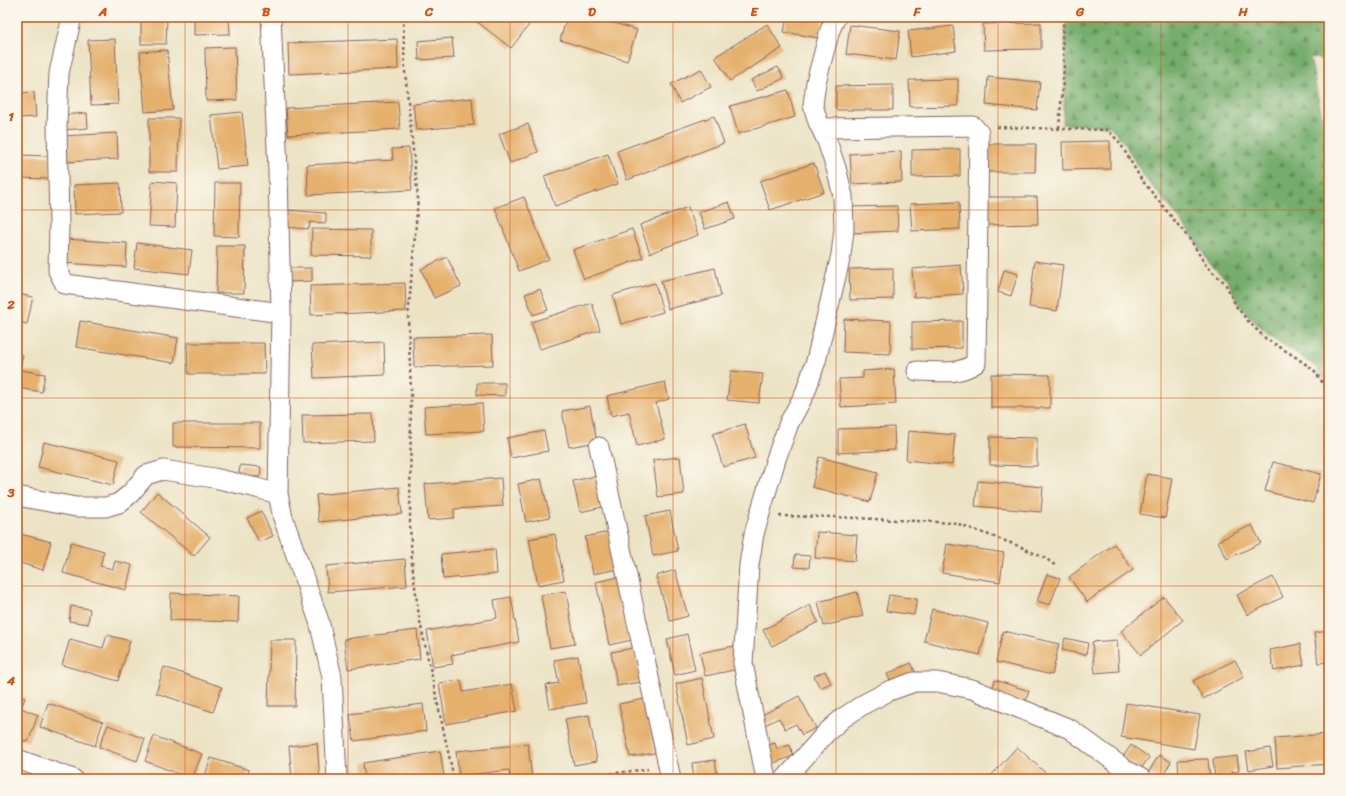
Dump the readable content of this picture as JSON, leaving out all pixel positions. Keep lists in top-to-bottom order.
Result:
{
  "grid": {
    "columns": [
      "A",
      "B",
      "C",
      "D",
      "E",
      "F",
      "G",
      "H"
    ],
    "rows": [
      "1",
      "2",
      "3",
      "4"
    ]
  }
}
